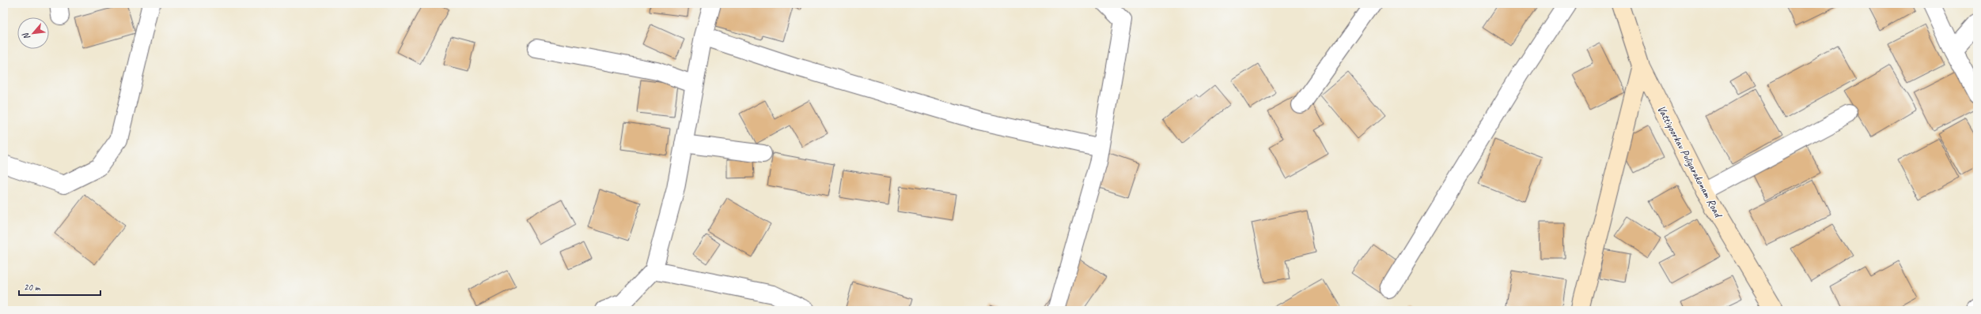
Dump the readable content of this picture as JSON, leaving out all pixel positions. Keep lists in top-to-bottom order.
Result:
{
  "streets": {
    "main road": ["Vattiyoorkav Puliyarakonam Road"]
  },
  "scale_bar": "20 m",
  "north": "bottom left"
}
